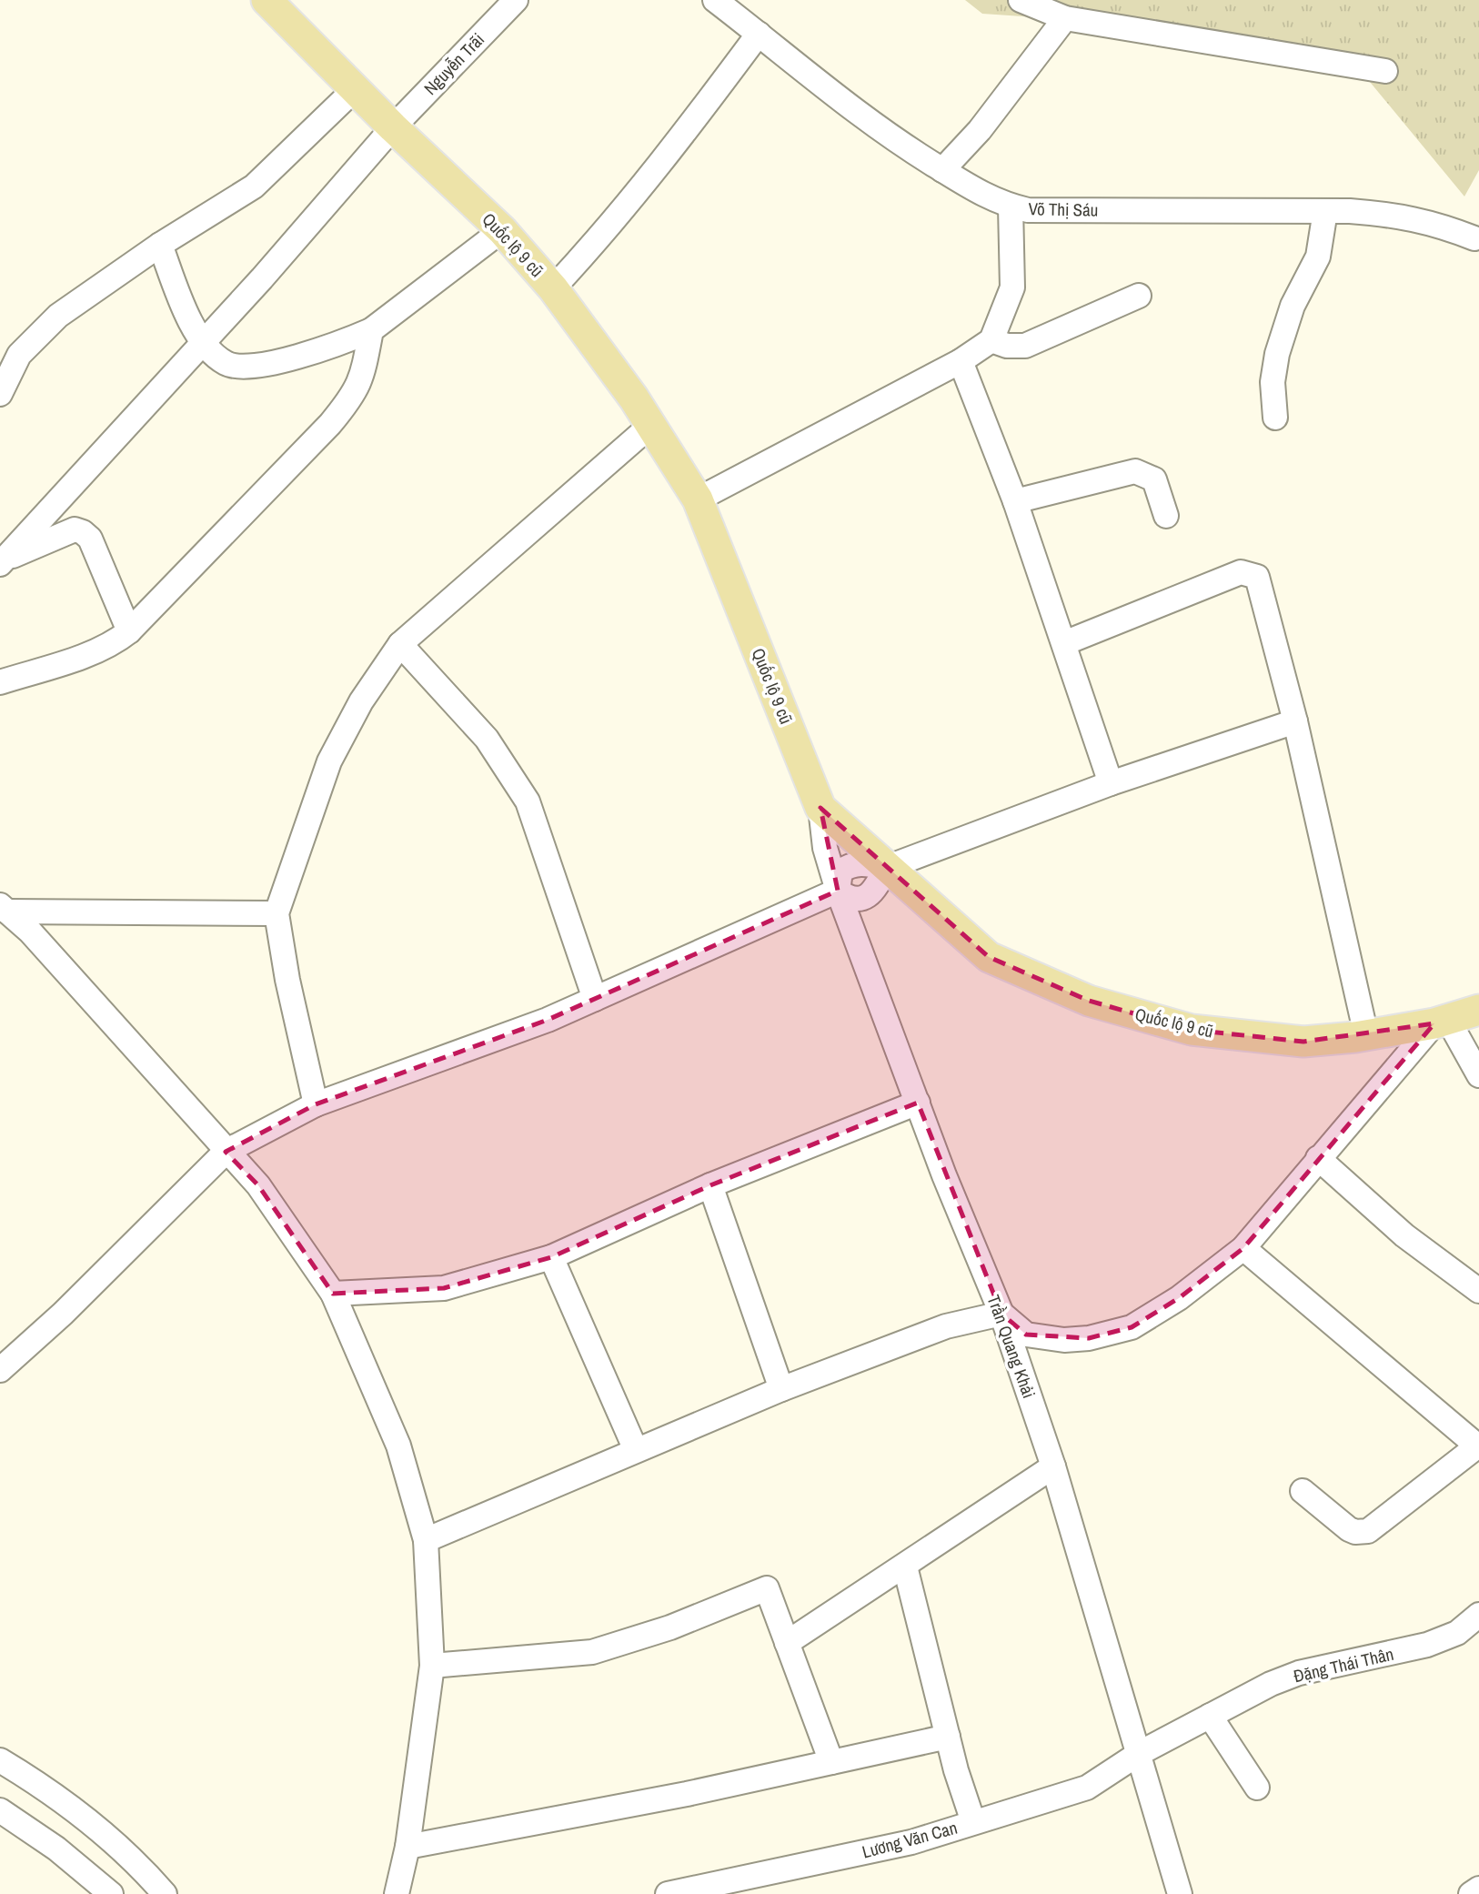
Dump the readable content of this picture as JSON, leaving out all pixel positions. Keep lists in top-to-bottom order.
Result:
{
  "streets": {
    "main road": ["Quốc lộ 9 cũ"],
    "street": [
      "Nguyễn Trãi",
      "Võ Thị Sáu",
      "Trần Quang Khải",
      "Đặng Thái Thân",
      "Lương Văn Can"
    ]
  },
  "crossings": [
    ["Nguyễn Trãi", "Quốc lộ 9 cũ"],
    ["Quốc lộ 9 cũ", "Trần Quang Khải"],
    ["Trần Quang Khải", "Đặng Thái Thân"],
    ["Trần Quang Khải", "Lương Văn Can"],
    ["Đặng Thái Thân", "Lương Văn Can"]
  ]
}
